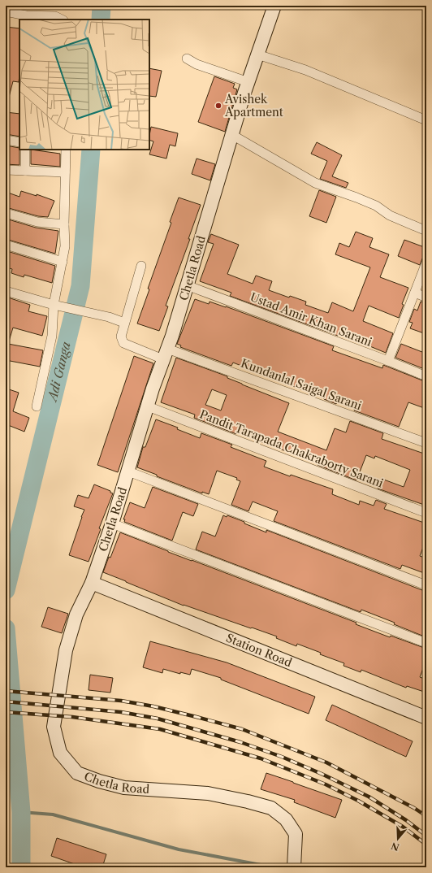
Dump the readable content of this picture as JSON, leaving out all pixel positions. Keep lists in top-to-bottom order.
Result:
{
  "streets": {
    "main road": ["Chetla Road", "Station Road"],
    "street": ["Ustad Amir Khan Sarani", "Kundanlal Saigal Sarani", "Pandit Tarapada Chakraborty Sarani"]
  },
  "crossings": [
    ["Chetla Road", "Ustad Amir Khan Sarani"],
    ["Chetla Road", "Kundanlal Saigal Sarani"],
    ["Chetla Road", "Pandit Tarapada Chakraborty Sarani"],
    ["Chetla Road", "Station Road"]
  ],
  "water": ["Adi Ganga"],
  "places": ["Avishek Apartment"],
  "north": "bottom"
}
